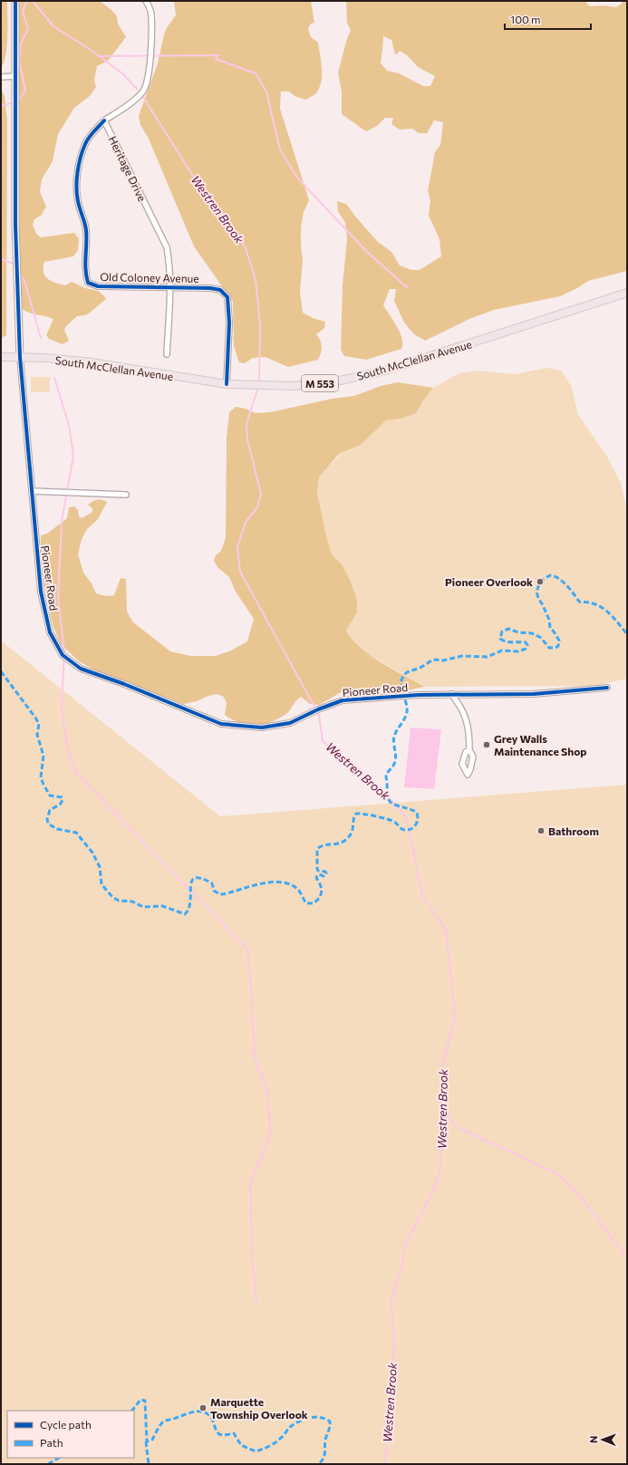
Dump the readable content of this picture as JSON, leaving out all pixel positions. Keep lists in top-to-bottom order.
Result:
{
  "streets": {
    "main road": ["South McClellan Avenue", "M 553"],
    "street": ["Heritage Drive", "Old Coloney Avenue", "Pioneer Road"]
  },
  "crossings": [
    ["Heritage Drive", "Old Coloney Avenue"],
    ["Old Coloney Avenue", "South McClellan Avenue"],
    ["South McClellan Avenue", "Pioneer Road"]
  ],
  "water": ["Westren Brook"],
  "places": [
    "Pioneer Overlook",
    "Grey Walls Maintenance Shop",
    "Bathroom",
    "Marquette Township Overlook"
  ],
  "legend": ["Cycle path", "Path"],
  "scale_bar": "100 m",
  "north": "left"
}
